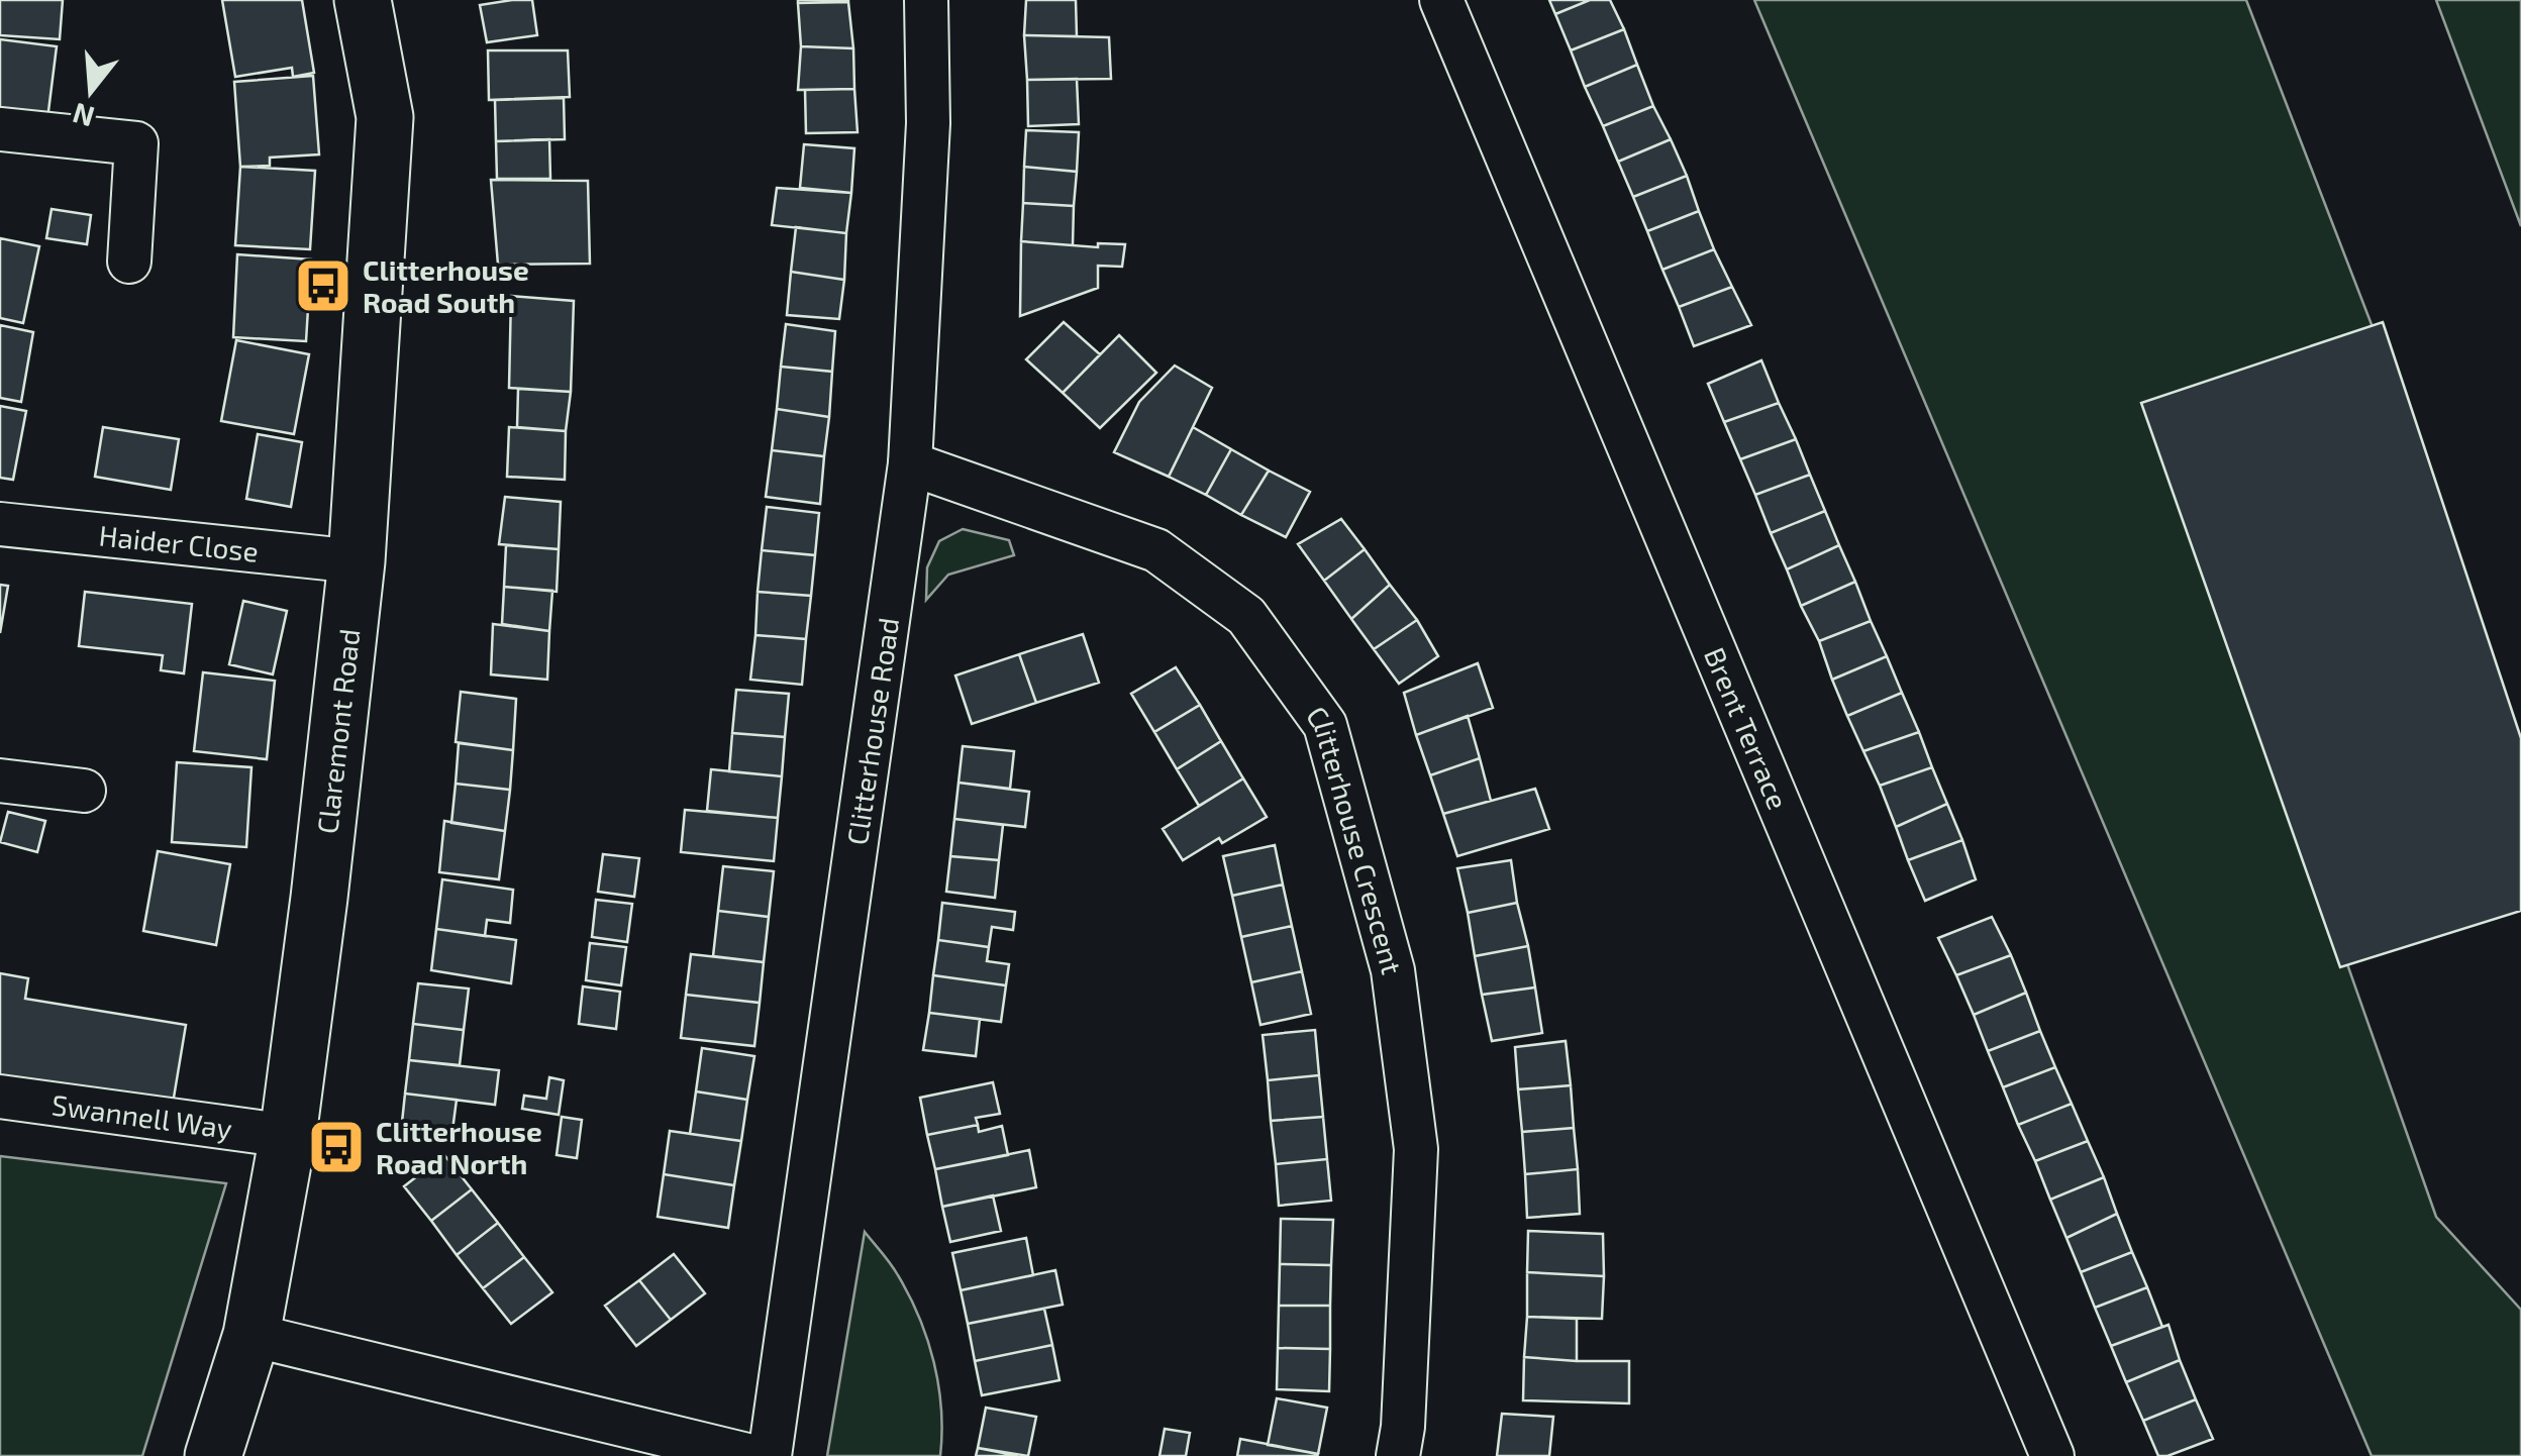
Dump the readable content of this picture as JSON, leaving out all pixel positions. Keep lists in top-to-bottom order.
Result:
{
  "streets": {
    "street": [
      "Haider Close",
      "Brent Terrace",
      "Clitterhouse Road",
      "Claremont Road",
      "Clitterhouse Crescent",
      "Swannell Way"
    ]
  },
  "crossings": [
    ["Haider Close", "Claremont Road"],
    ["Clitterhouse Road", "Clitterhouse Crescent"],
    ["Claremont Road", "Swannell Way"]
  ],
  "places": {
    "bus stop": ["Clitterhouse Road South", "Clitterhouse Road North"]
  },
  "north": "bottom"
}
